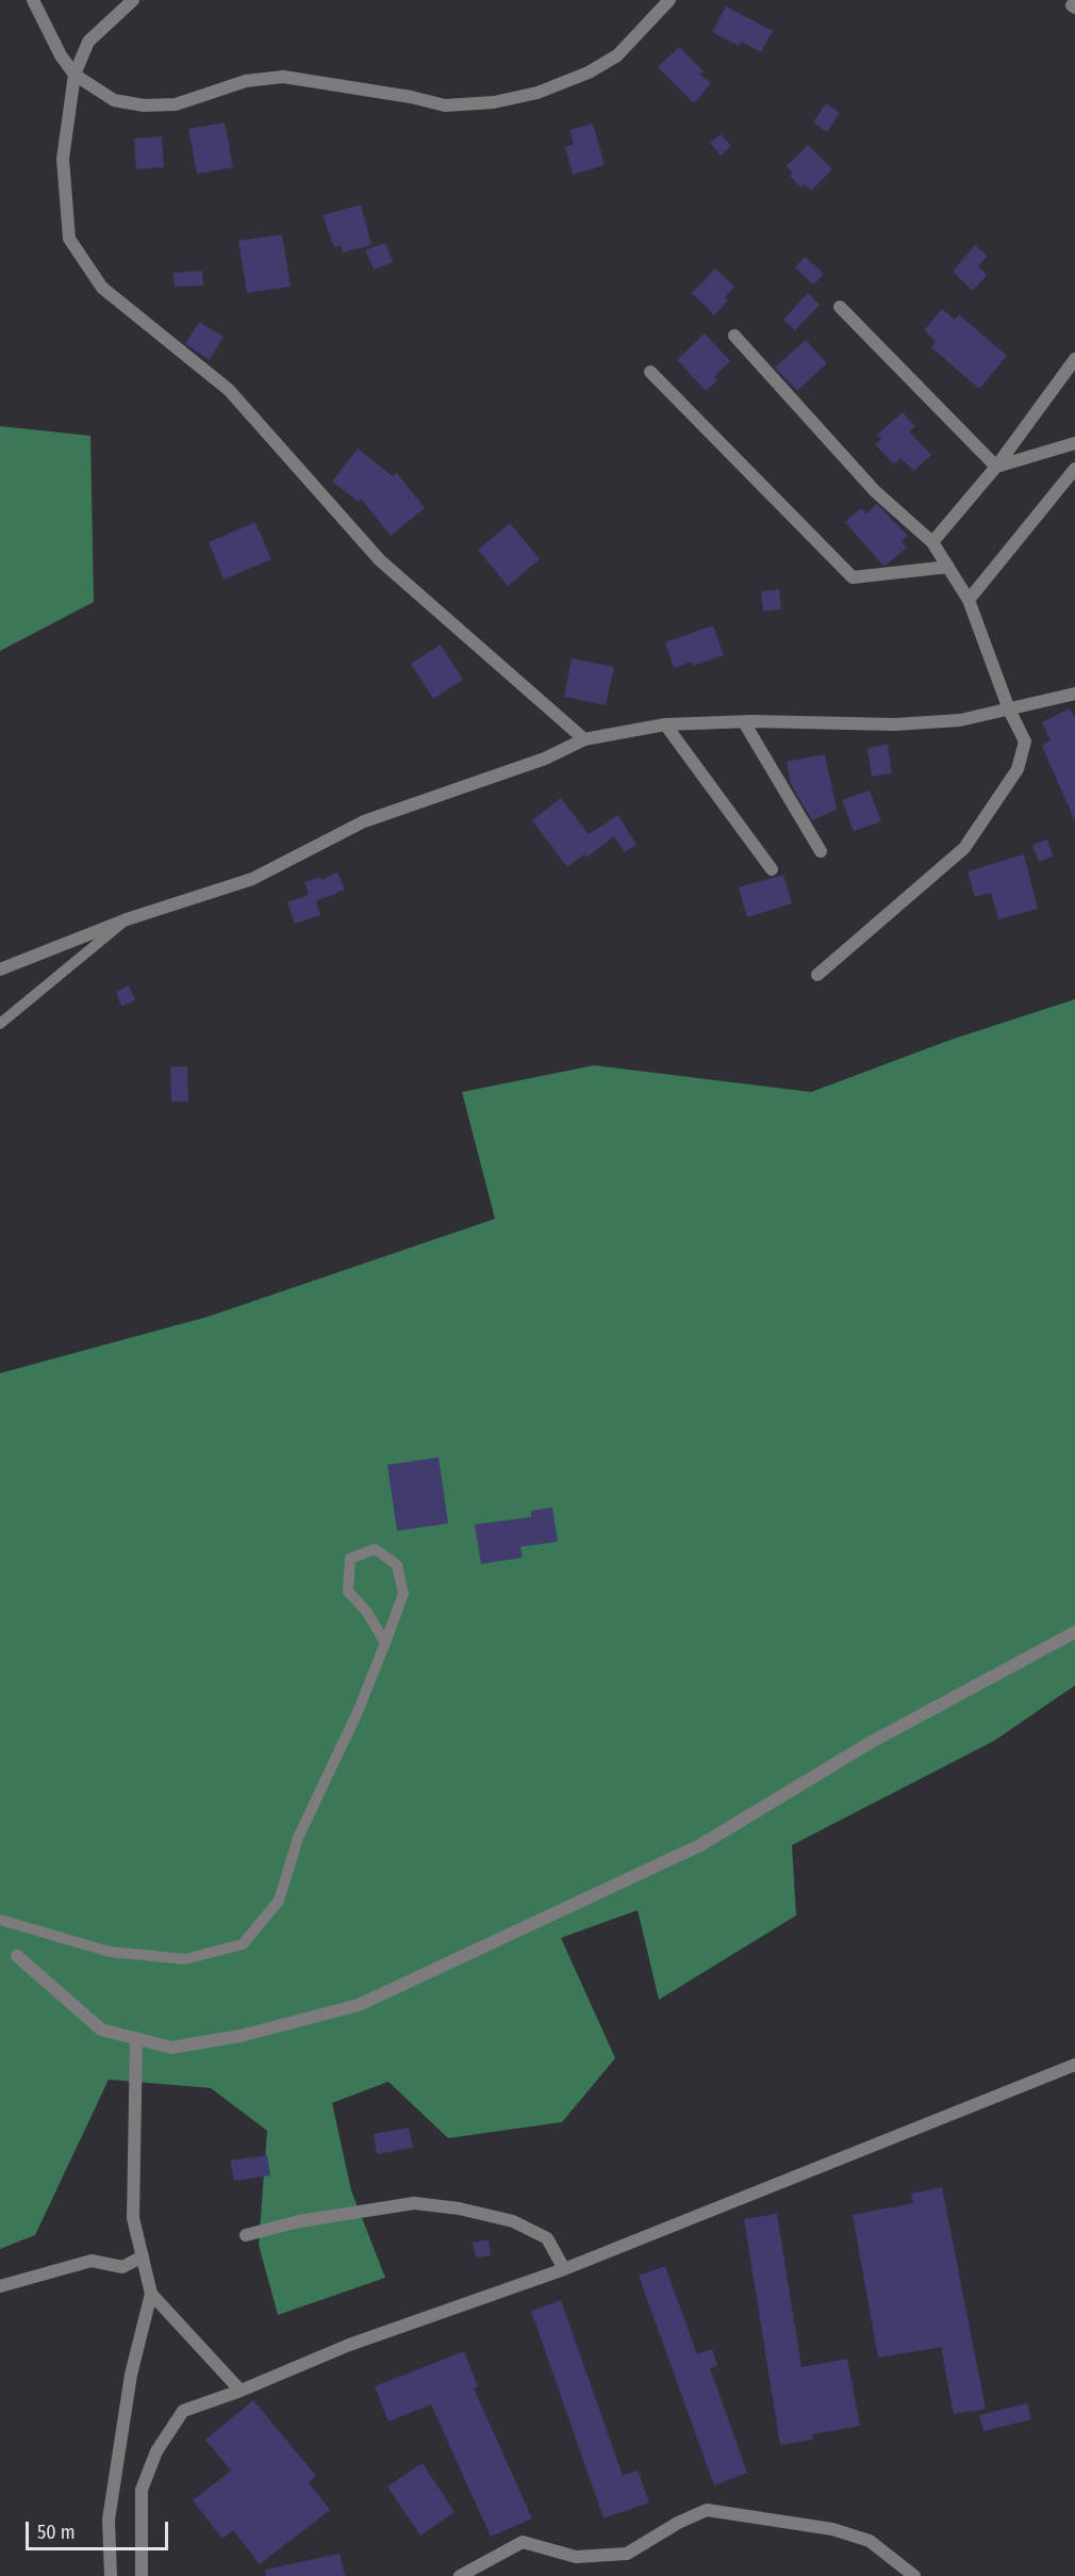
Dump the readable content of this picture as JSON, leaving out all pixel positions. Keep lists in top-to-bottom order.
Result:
{
  "scale_bar": "50 m"
}
